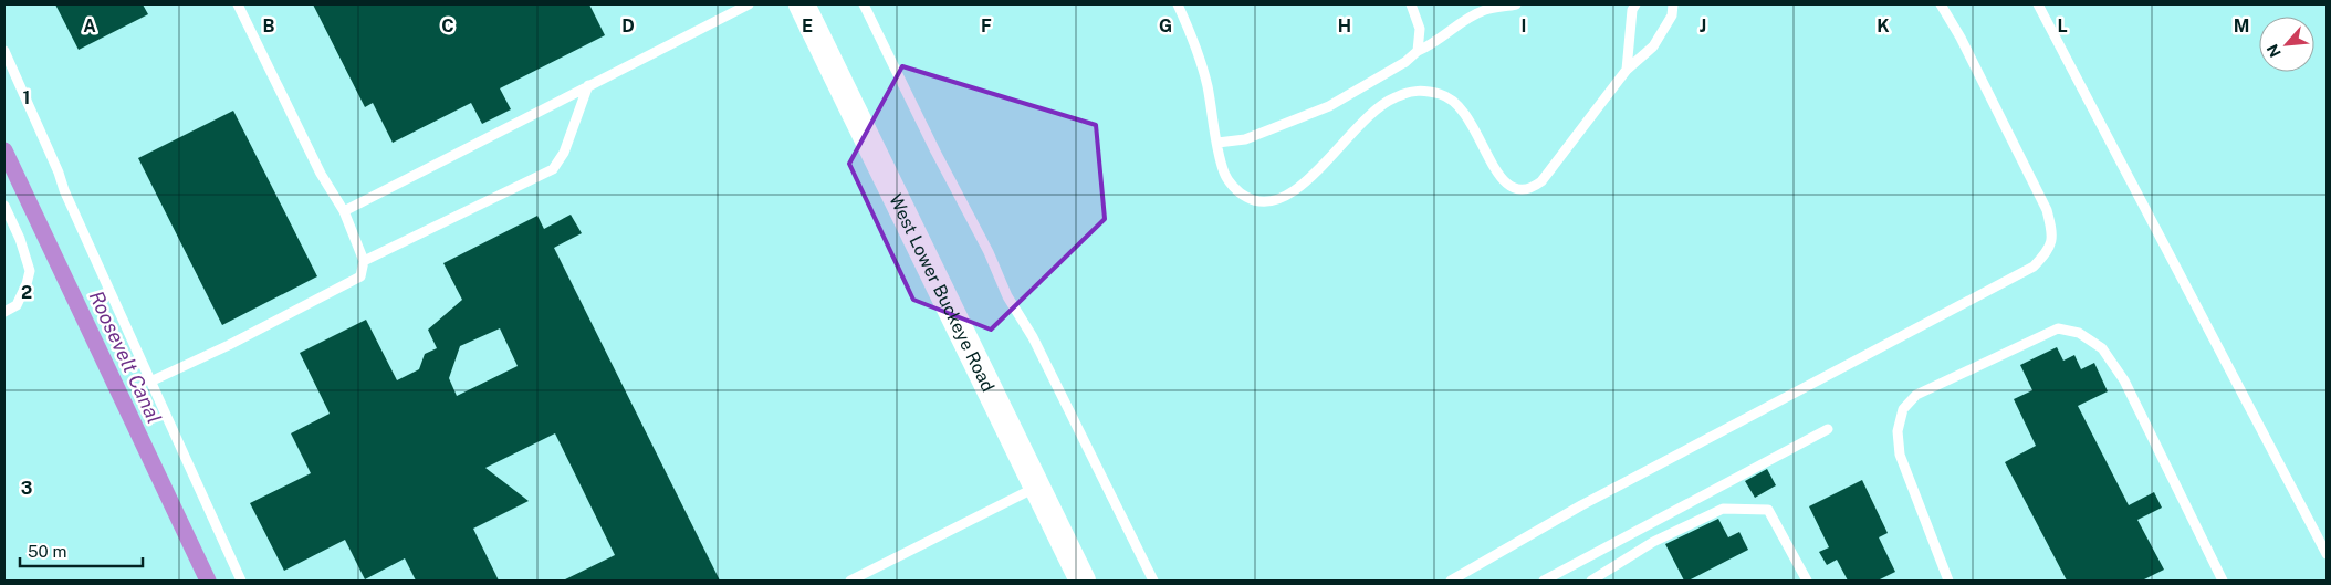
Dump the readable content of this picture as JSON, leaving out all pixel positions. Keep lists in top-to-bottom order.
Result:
{
  "streets": {
    "main road": ["West Lower Buckeye Road"]
  },
  "water": ["Roosevelt Canal"],
  "scale_bar": "50 m",
  "north": "bottom left",
  "grid": {
    "columns": [
      "A",
      "B",
      "C",
      "D",
      "E",
      "F",
      "G",
      "H",
      "I",
      "J",
      "K",
      "L",
      "M"
    ],
    "rows": ["1", "2", "3"]
  }
}
